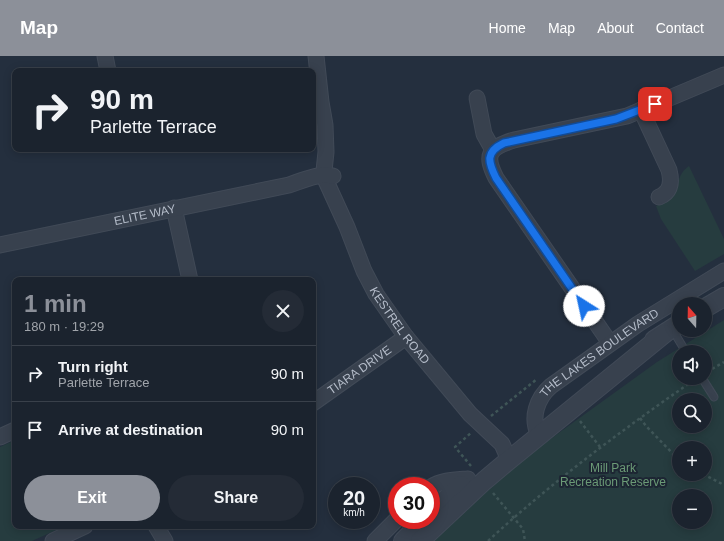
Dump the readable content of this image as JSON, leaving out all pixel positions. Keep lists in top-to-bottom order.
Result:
{
  "streets": {
    "street": [
      "ELITE WAY",
      "KESTREL ROAD",
      "THE LAKES BOULEVARD",
      "TIARA DRIVE"
    ]
  },
  "crossings": [
    ["ELITE WAY", "KESTREL ROAD"],
    ["KESTREL ROAD", "THE LAKES BOULEVARD"],
    ["KESTREL ROAD", "TIARA DRIVE"]
  ],
  "parks": ["Mill Park Recreation Reserve"],
  "north": "top",
  "page": {
    "header": "Map",
    "nav": [
      "Home",
      "Map",
      "About",
      "Contact"
    ],
    "turn": ["90 m", "Parlette Terrace"],
    "heading": ["1 min", "180 m · 19:29"],
    "map_buttons": ["+", "−"],
    "list": [
      {
        "name": "Turn right",
        "note": "Parlette Terrace",
        "value": "90 m"
      },
      {
        "name": "Arrive at destination",
        "value": "90 m"
      }
    ],
    "buttons": ["Exit", "Share"],
    "speed": "20 km/h",
    "limit": "30"
  }
}
